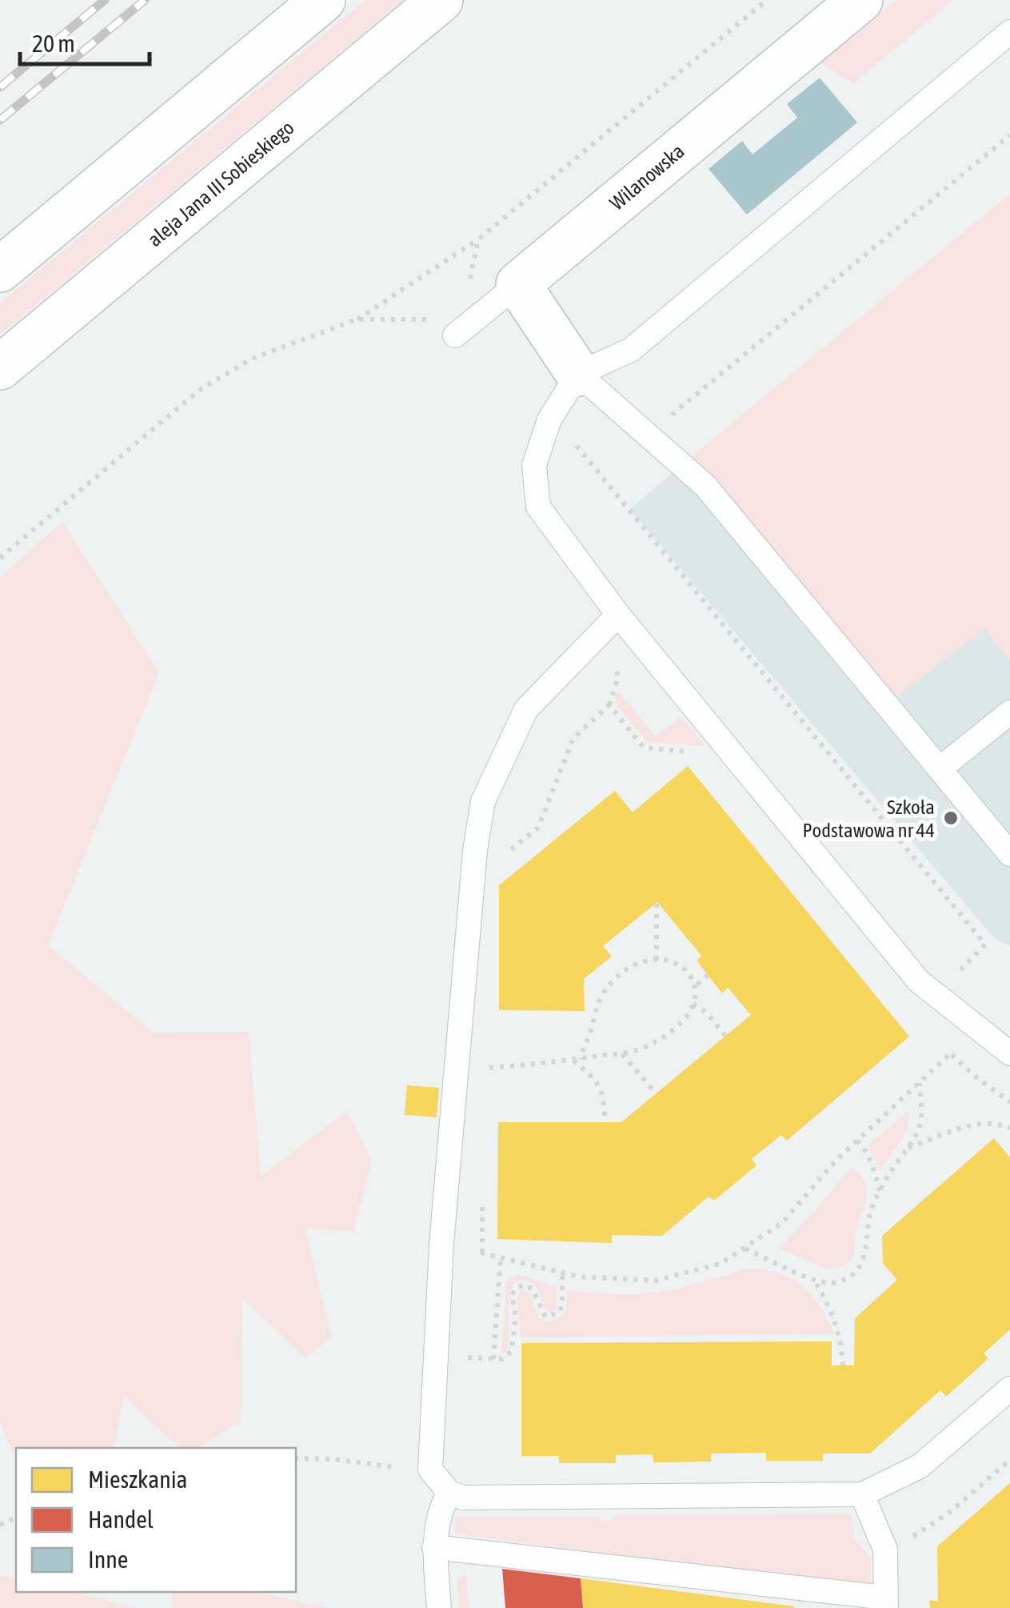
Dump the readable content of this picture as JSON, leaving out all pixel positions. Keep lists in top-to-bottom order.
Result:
{
  "streets": {
    "main road": ["Wilanowska", "aleja Jana III Sobieskiego"]
  },
  "places": ["Szkoła Podstawowa nr 44"],
  "legend": ["Mieszkania", "Handel", "Inne"],
  "scale_bar": "20 m"
}
